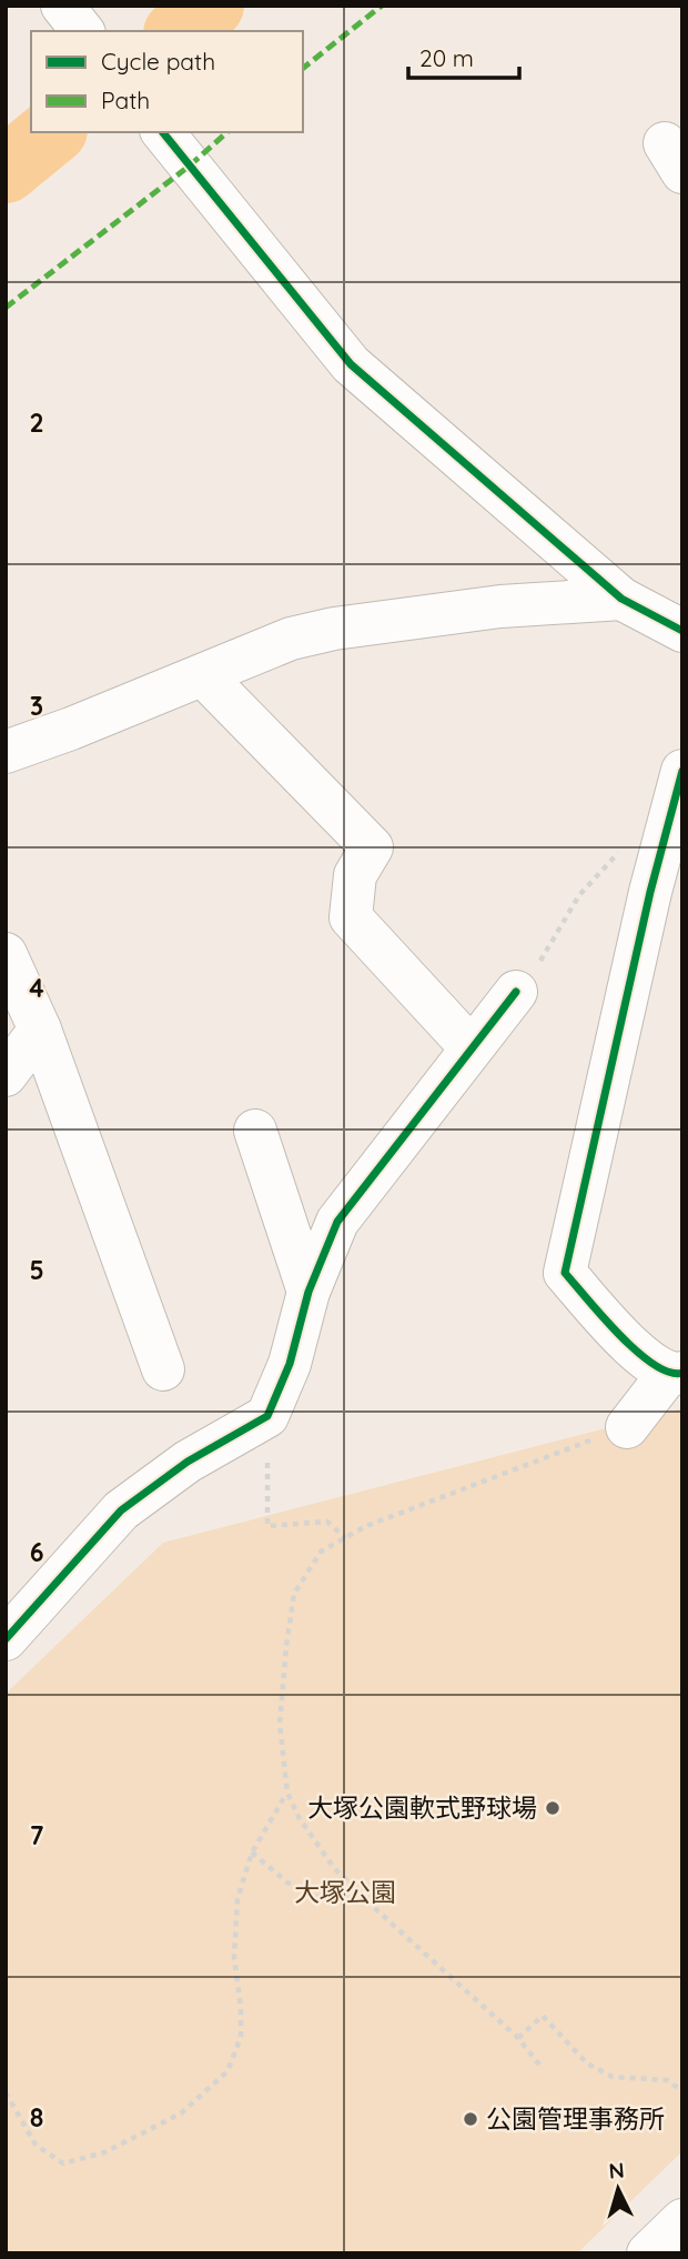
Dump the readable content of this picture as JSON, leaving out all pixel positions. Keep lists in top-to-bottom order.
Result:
{
  "parks": ["大塚公園"],
  "places": ["大塚公園軟式野球場", "公園管理事務所"],
  "legend": ["Cycle path", "Path"],
  "scale_bar": "20 m",
  "north": "top",
  "grid": {
    "rows": [
      "2",
      "3",
      "4",
      "5",
      "6",
      "7",
      "8"
    ]
  }
}
